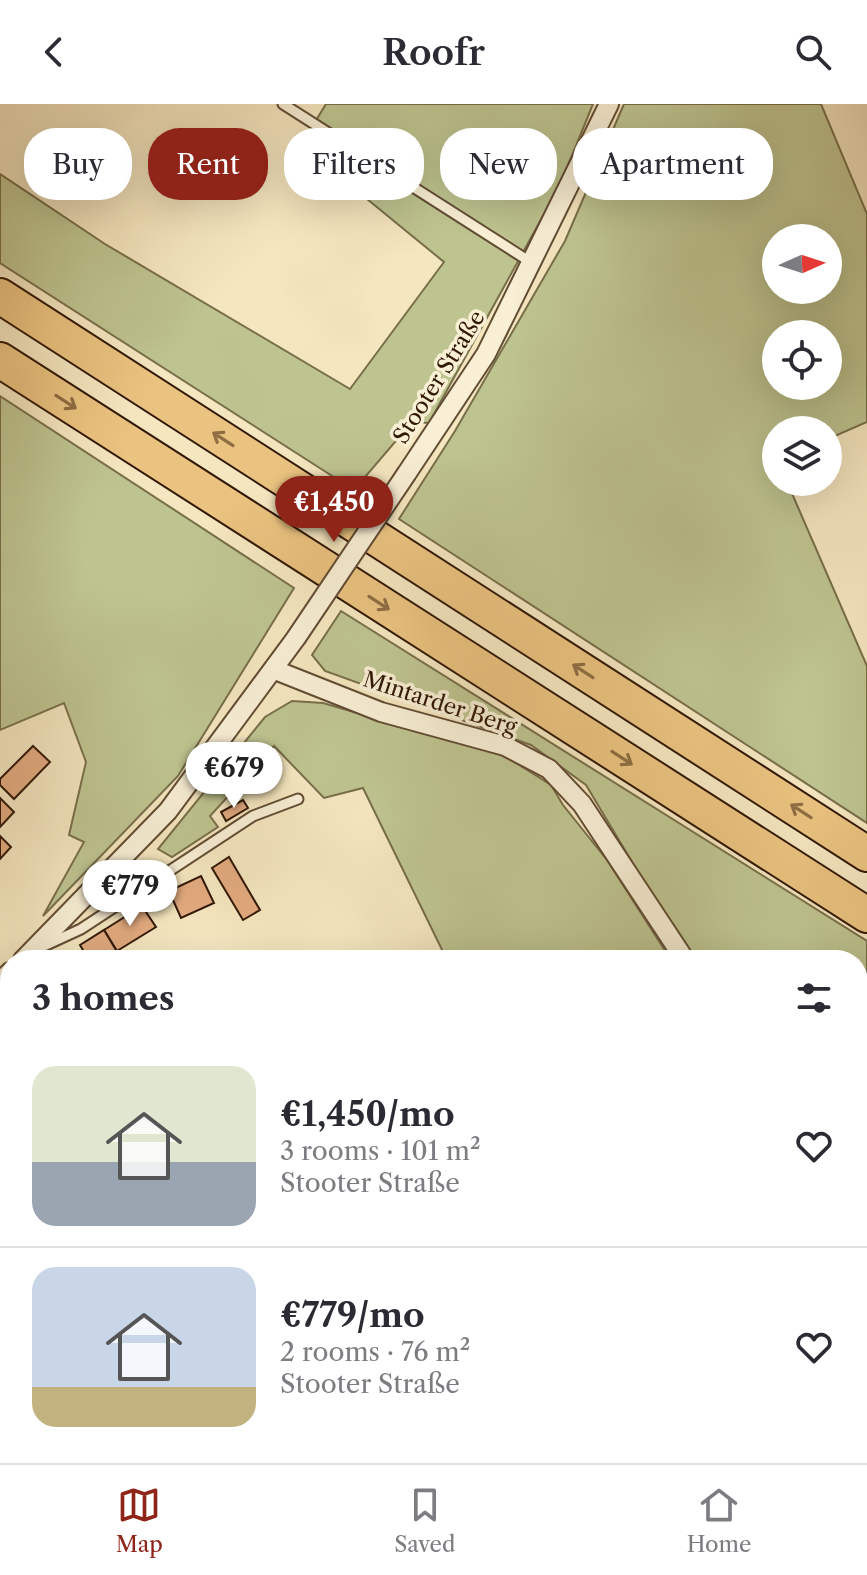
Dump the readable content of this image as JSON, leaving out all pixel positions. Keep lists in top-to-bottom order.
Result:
{
  "streets": {
    "street": ["Stooter Straße", "Mintarder Berg"]
  },
  "crossings": [
    ["Stooter Straße", "Mintarder Berg"]
  ],
  "north": "right",
  "page": {
    "header": "Roofr",
    "chip": [
      "Buy",
      "Rent",
      "Filters",
      "New",
      "Apartment"
    ],
    "price": ["€1,450", "€679", "€779"],
    "heading": "3 homes",
    "list": [
      {
        "name": "€1,450/mo",
        "note": "3 rooms · 101 m² · Stooter Straße"
      },
      {
        "name": "€779/mo",
        "note": "2 rooms · 76 m² · Stooter Straße"
      }
    ],
    "tabs": ["Map", "Saved", "Home"]
  }
}
